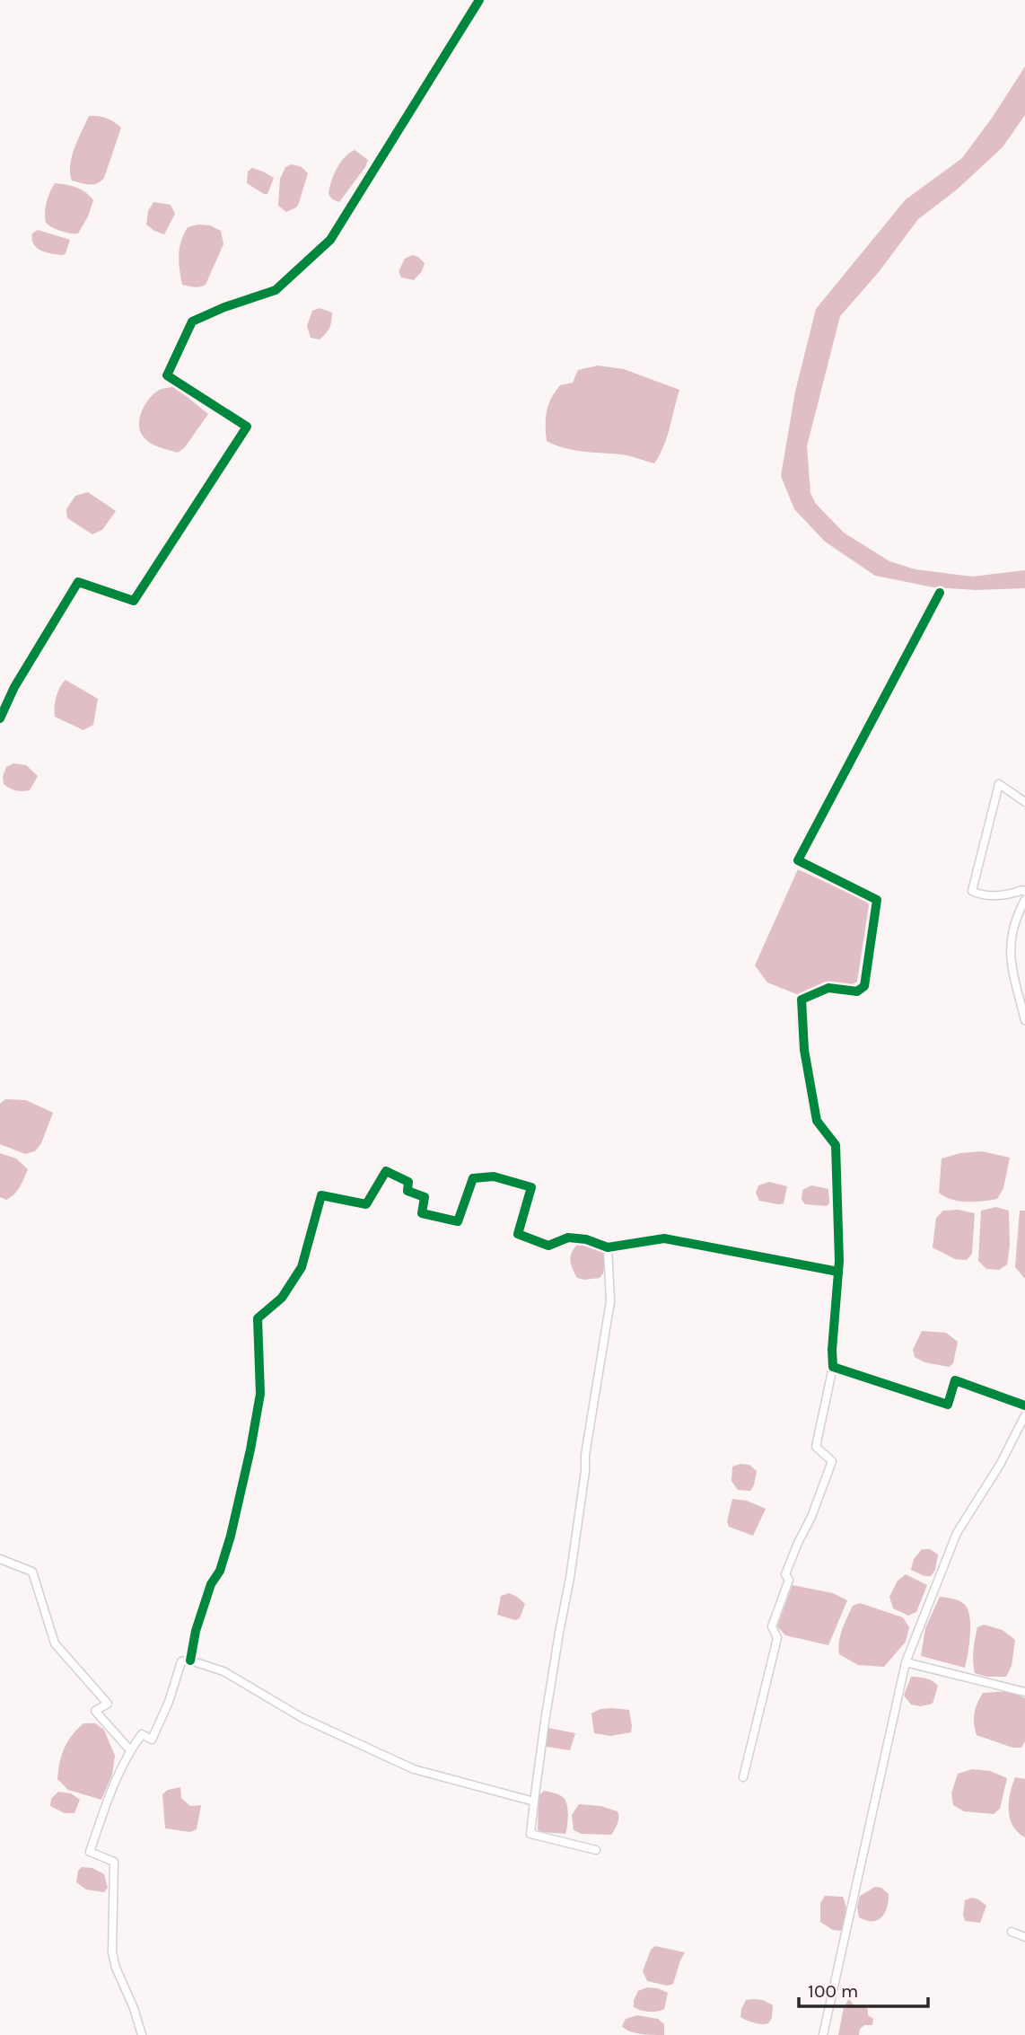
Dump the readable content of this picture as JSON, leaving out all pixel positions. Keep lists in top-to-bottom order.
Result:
{
  "scale_bar": "100 m"
}
